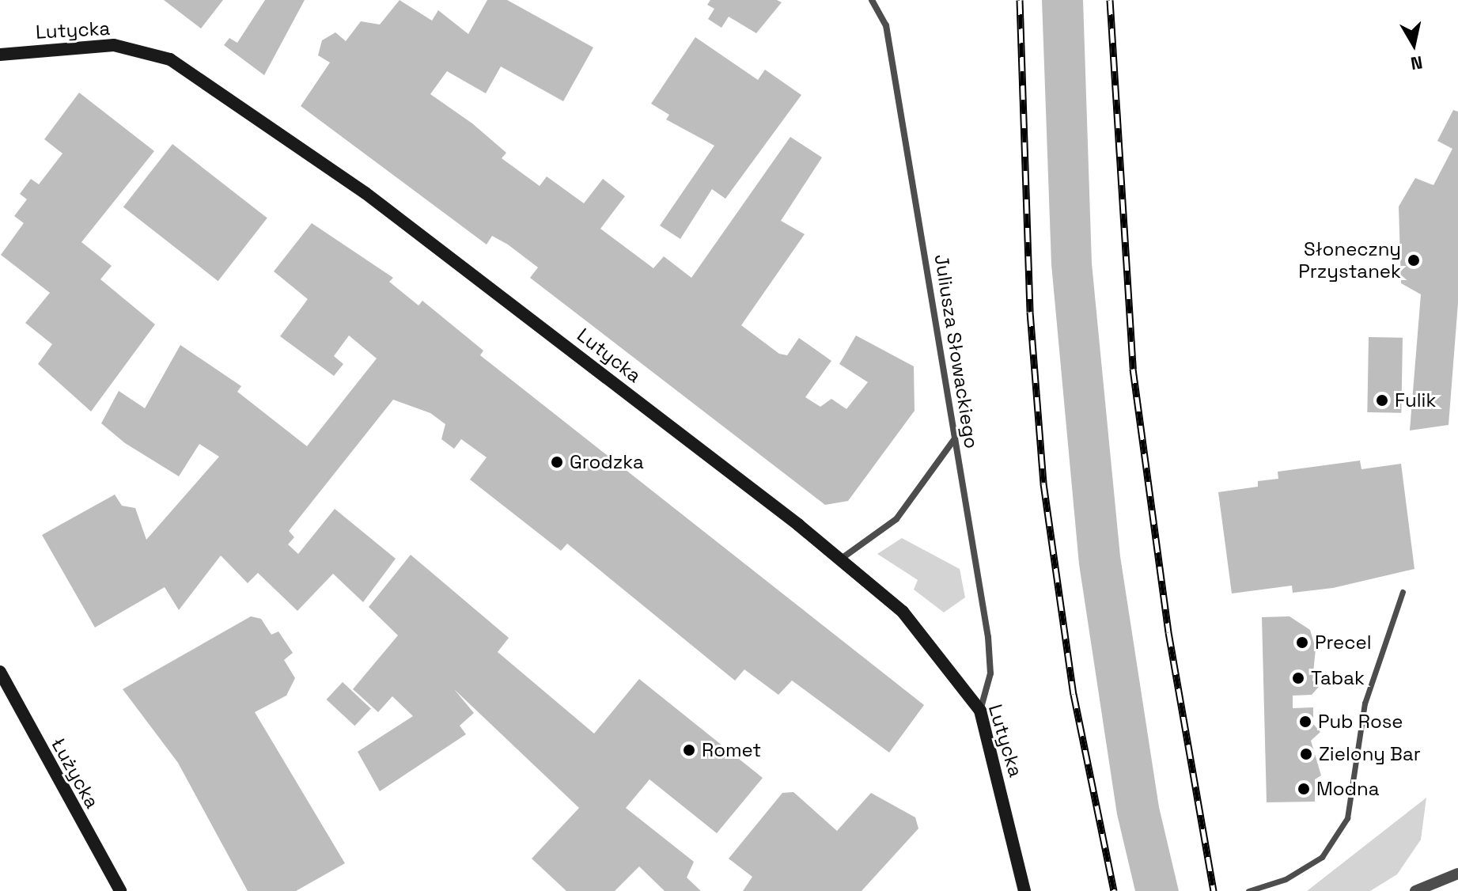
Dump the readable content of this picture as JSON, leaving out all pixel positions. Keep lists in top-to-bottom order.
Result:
{
  "streets": {
    "main road": ["Lutycka", "Łużycka"],
    "street": ["Juliusza Słowackiego"]
  },
  "crossings": [
    ["Lutycka", "Juliusza Słowackiego"]
  ],
  "places": [
    "Słoneczny Przystanek",
    "Fulik",
    "Grodzka",
    "Precel",
    "Tabak",
    "Pub Rose",
    "Romet",
    "Zielony Bar",
    "Modna"
  ],
  "north": "bottom"
}
